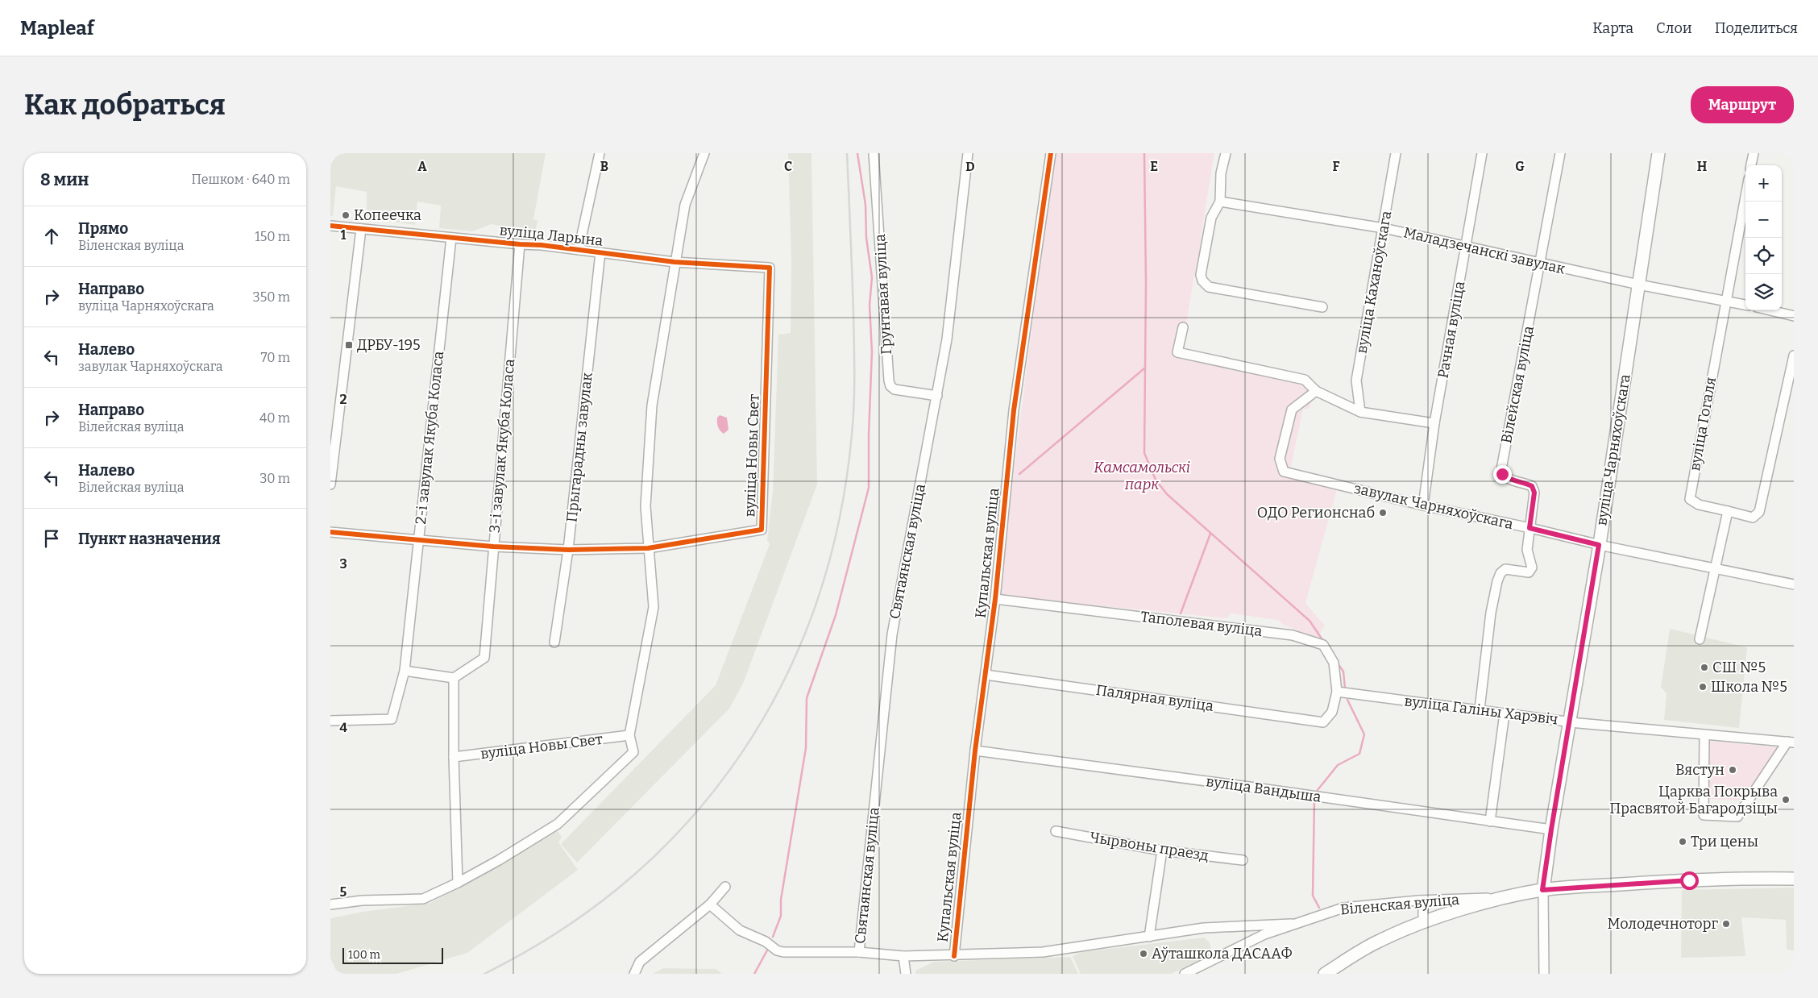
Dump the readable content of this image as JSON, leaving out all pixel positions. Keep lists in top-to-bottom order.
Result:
{
  "streets": {
    "main road": ["вуліца Чарняхоўскага", "Віленская вуліца"],
    "street": [
      "вуліца Ларына",
      "Маладзечанскі завулак",
      "вуліца Каханоўскага",
      "Грунтавая вуліца",
      "Рачная вуліца",
      "Вілейская вуліца",
      "вуліца Гогаля",
      "2-і завулак Якуба Коласа",
      "3-і завулак Якуба Коласа",
      "Прыгарадны завулак",
      "вуліца Новы Свет",
      "завулак Чарняхоўскага",
      "Святаянская вуліца",
      "Купальская вуліца",
      "Таполевая вуліца",
      "Палярная вуліца",
      "вуліца Галіны Харэвіч",
      "вуліца Вандыша",
      "Чырвоны праезд"
    ]
  },
  "crossings": [
    ["вуліца Ларына", "2-і завулак Якуба Коласа"],
    ["вуліца Ларына", "3-і завулак Якуба Коласа"],
    ["вуліца Ларына", "Прыгарадны завулак"],
    ["вуліца Ларына", "вуліца Новы Свет"],
    ["Маладзечанскі завулак", "вуліца Каханоўскага"],
    ["Маладзечанскі завулак", "Рачная вуліца"],
    ["Маладзечанскі завулак", "Вілейская вуліца"],
    ["Маладзечанскі завулак", "вуліца Гогаля"],
    ["Маладзечанскі завулак", "вуліца Чарняхоўскага"],
    ["Грунтавая вуліца", "Святаянская вуліца"],
    ["Рачная вуліца", "завулак Чарняхоўскага"],
    ["Вілейская вуліца", "завулак Чарняхоўскага"],
    ["Вілейская вуліца", "вуліца Галіны Харэвіч"],
    ["вуліца Чарняхоўскага", "завулак Чарняхоўскага"],
    ["вуліца Чарняхоўскага", "вуліца Галіны Харэвіч"],
    ["вуліца Чарняхоўскага", "вуліца Вандыша"],
    ["вуліца Чарняхоўскага", "Віленская вуліца"],
    ["Купальская вуліца", "Таполевая вуліца"],
    ["Купальская вуліца", "Палярная вуліца"],
    ["Купальская вуліца", "вуліца Вандыша"],
    ["Таполевая вуліца", "Палярная вуліца"],
    ["Таполевая вуліца", "вуліца Галіны Харэвіч"]
  ],
  "parks": ["Камсамольскі парк"],
  "places": {
    "other": [
      "Копеечка",
      "ОДО Регионснаб",
      "СШ №5",
      "Школа №5",
      "Вястун",
      "Царква Покрыва Прасвятой Багародзіцы",
      "Три цены",
      "Молодечноторг",
      "Аўташкола ДАСААФ"
    ],
    "transit": ["ДРБУ-195"]
  },
  "scale_bar": "100 m",
  "page": {
    "header": "Mapleaf",
    "nav": ["Карта", "Слои", "Поделиться"],
    "buttons": "Маршрут",
    "title": "Как добраться",
    "heading": ["8 мин", "Пешком · 640 m"],
    "map_buttons": ["+", "−"],
    "list": [
      ["Прямо", "Віленская вуліца", "150 m"],
      ["Направо", "вуліца Чарняхоўскага", "350 m"],
      ["Налево", "завулак Чарняхоўскага", "70 m"],
      ["Направо", "Вілейская вуліца", "40 m"],
      ["Налево", "Вілейская вуліца", "30 m"],
      "Пункт назначения"
    ],
    "scale": "100 m"
  },
  "grid": {
    "columns": [
      "A",
      "B",
      "C",
      "D",
      "E",
      "F",
      "G",
      "H"
    ],
    "rows": [
      "1",
      "2",
      "3",
      "4",
      "5"
    ]
  }
}
